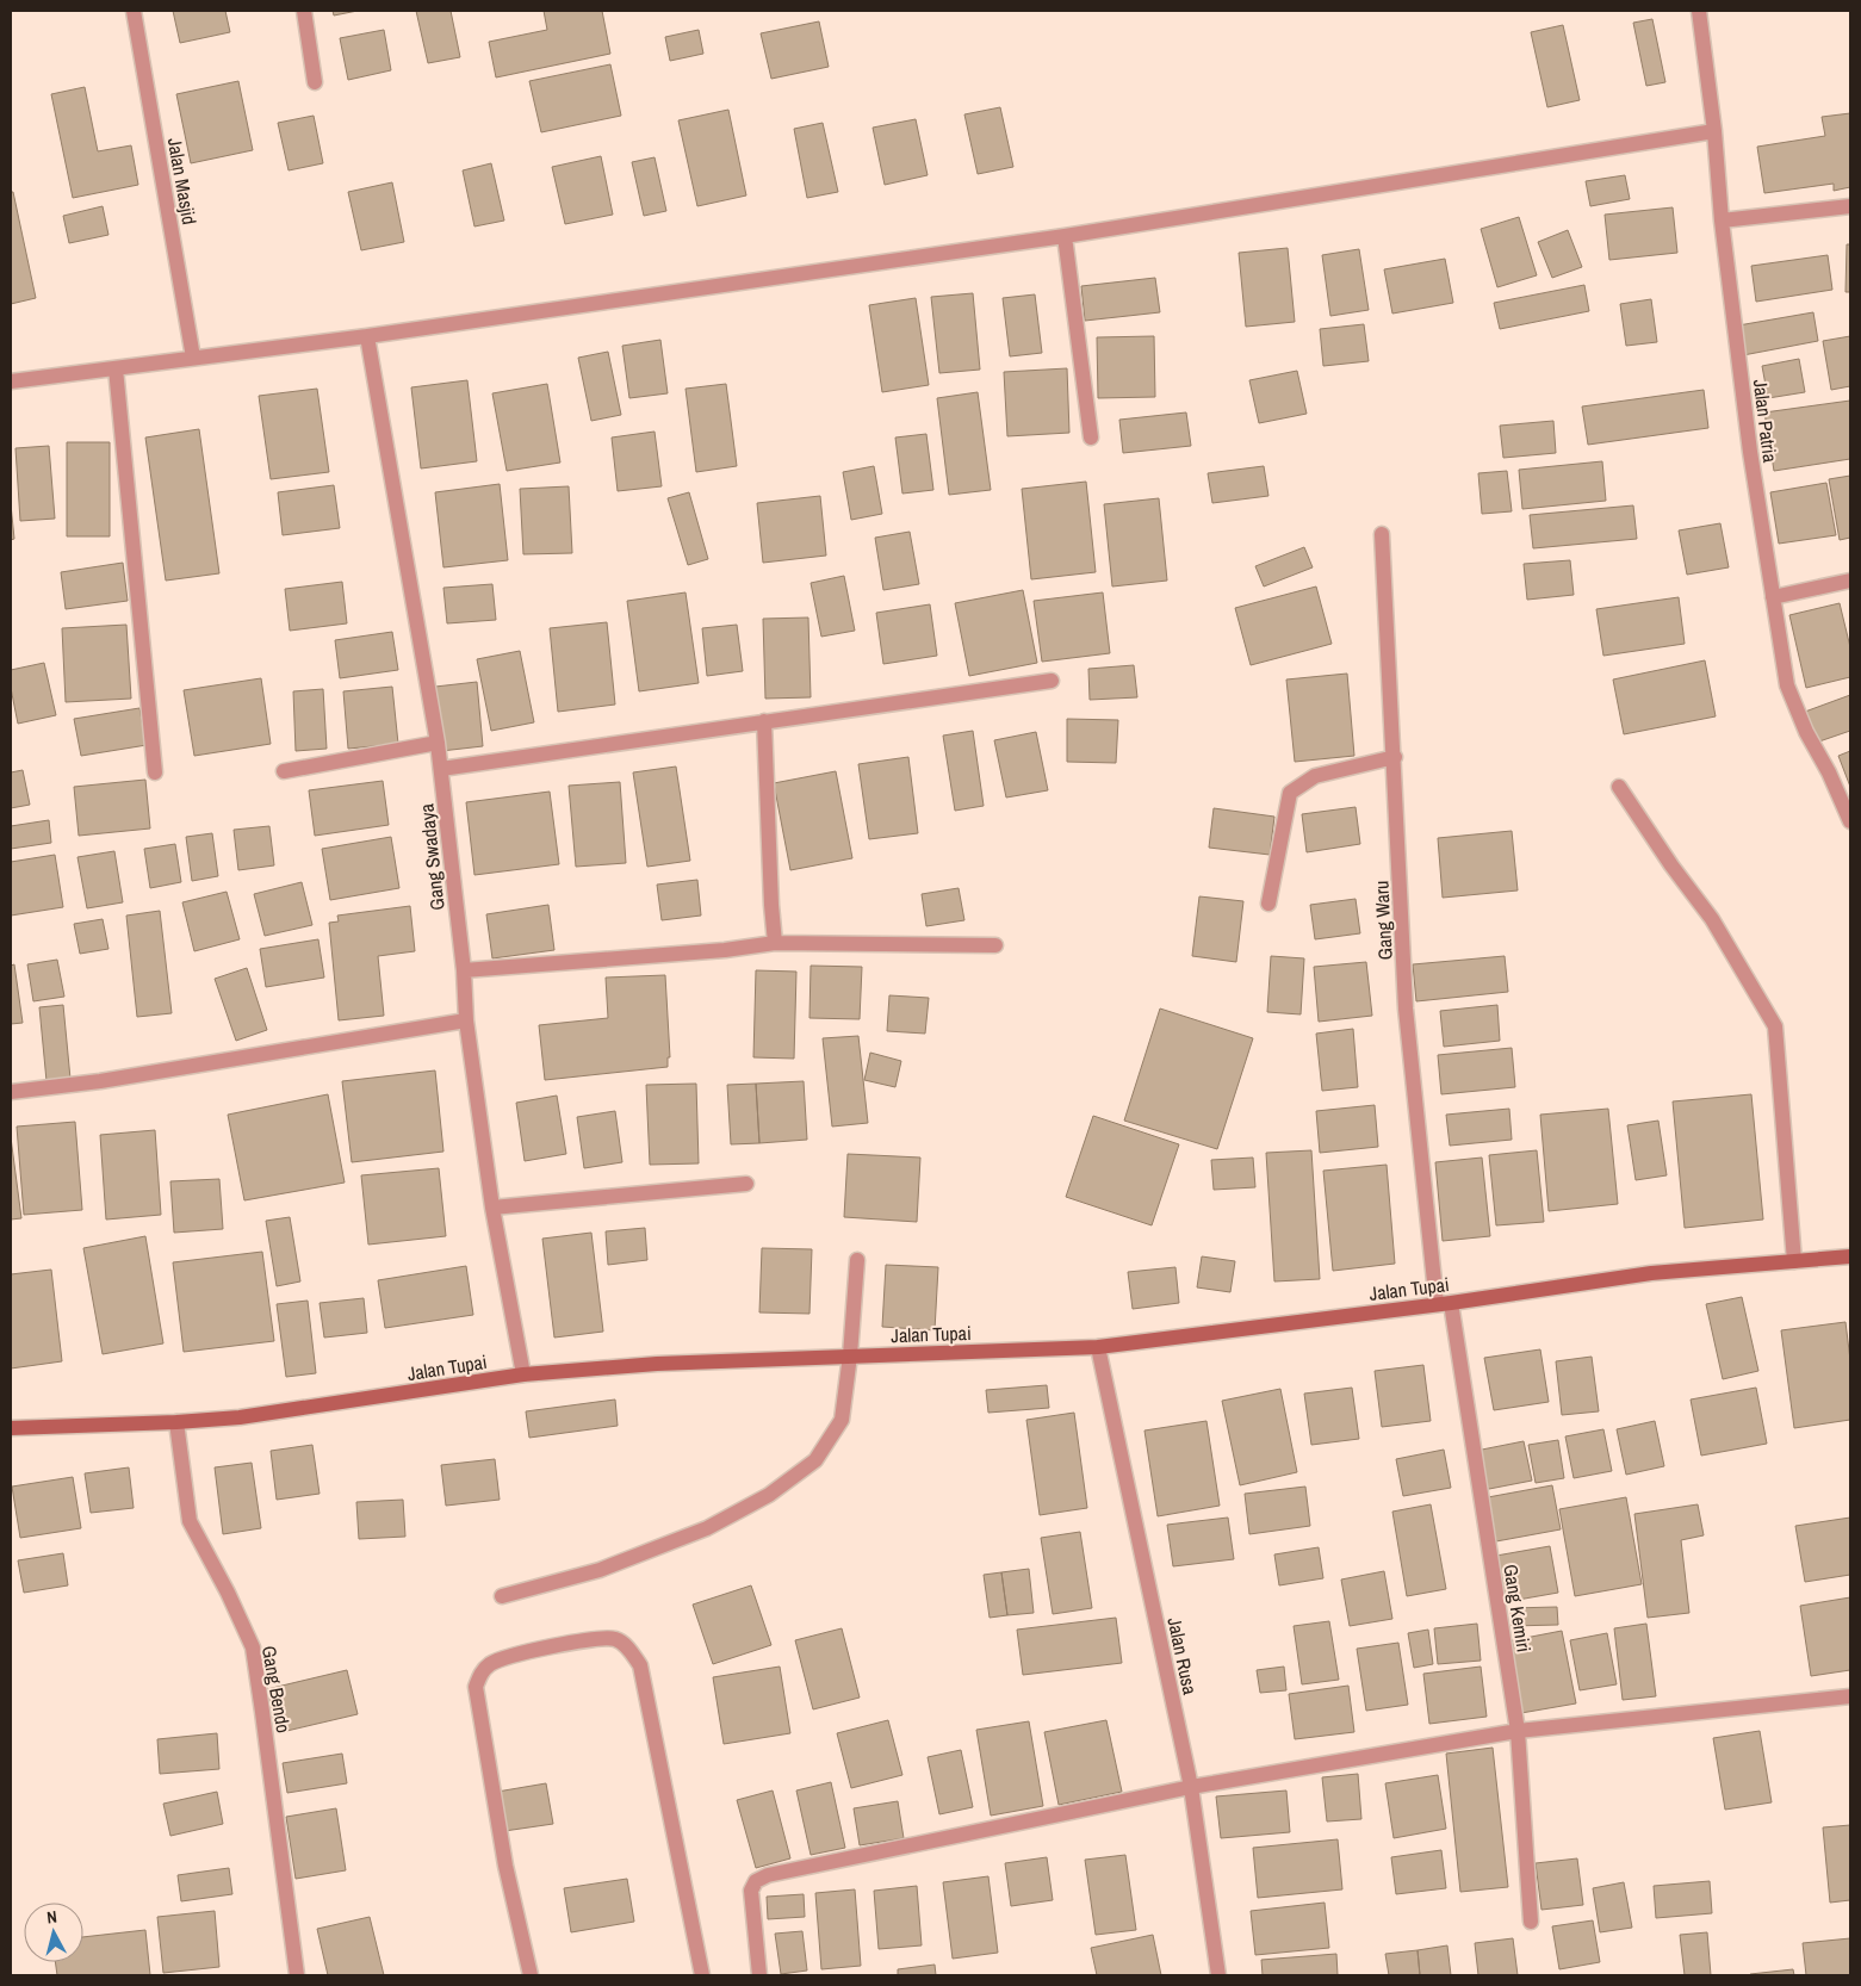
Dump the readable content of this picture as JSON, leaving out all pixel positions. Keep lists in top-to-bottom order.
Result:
{
  "streets": {
    "street": [
      "Jalan Masjid",
      "Jalan Patria",
      "Gang Swadaya",
      "Gang Waru",
      "Jalan Tupai",
      "Gang Kemiri",
      "Jalan Rusa",
      "Gang Bendo"
    ]
  },
  "crossings": [
    ["Gang Swadaya", "Jalan Tupai"],
    ["Gang Waru", "Jalan Tupai"],
    ["Gang Waru", "Gang Kemiri"],
    ["Jalan Tupai", "Gang Kemiri"],
    ["Jalan Tupai", "Jalan Rusa"],
    ["Jalan Tupai", "Gang Bendo"]
  ],
  "north": "top"
}
